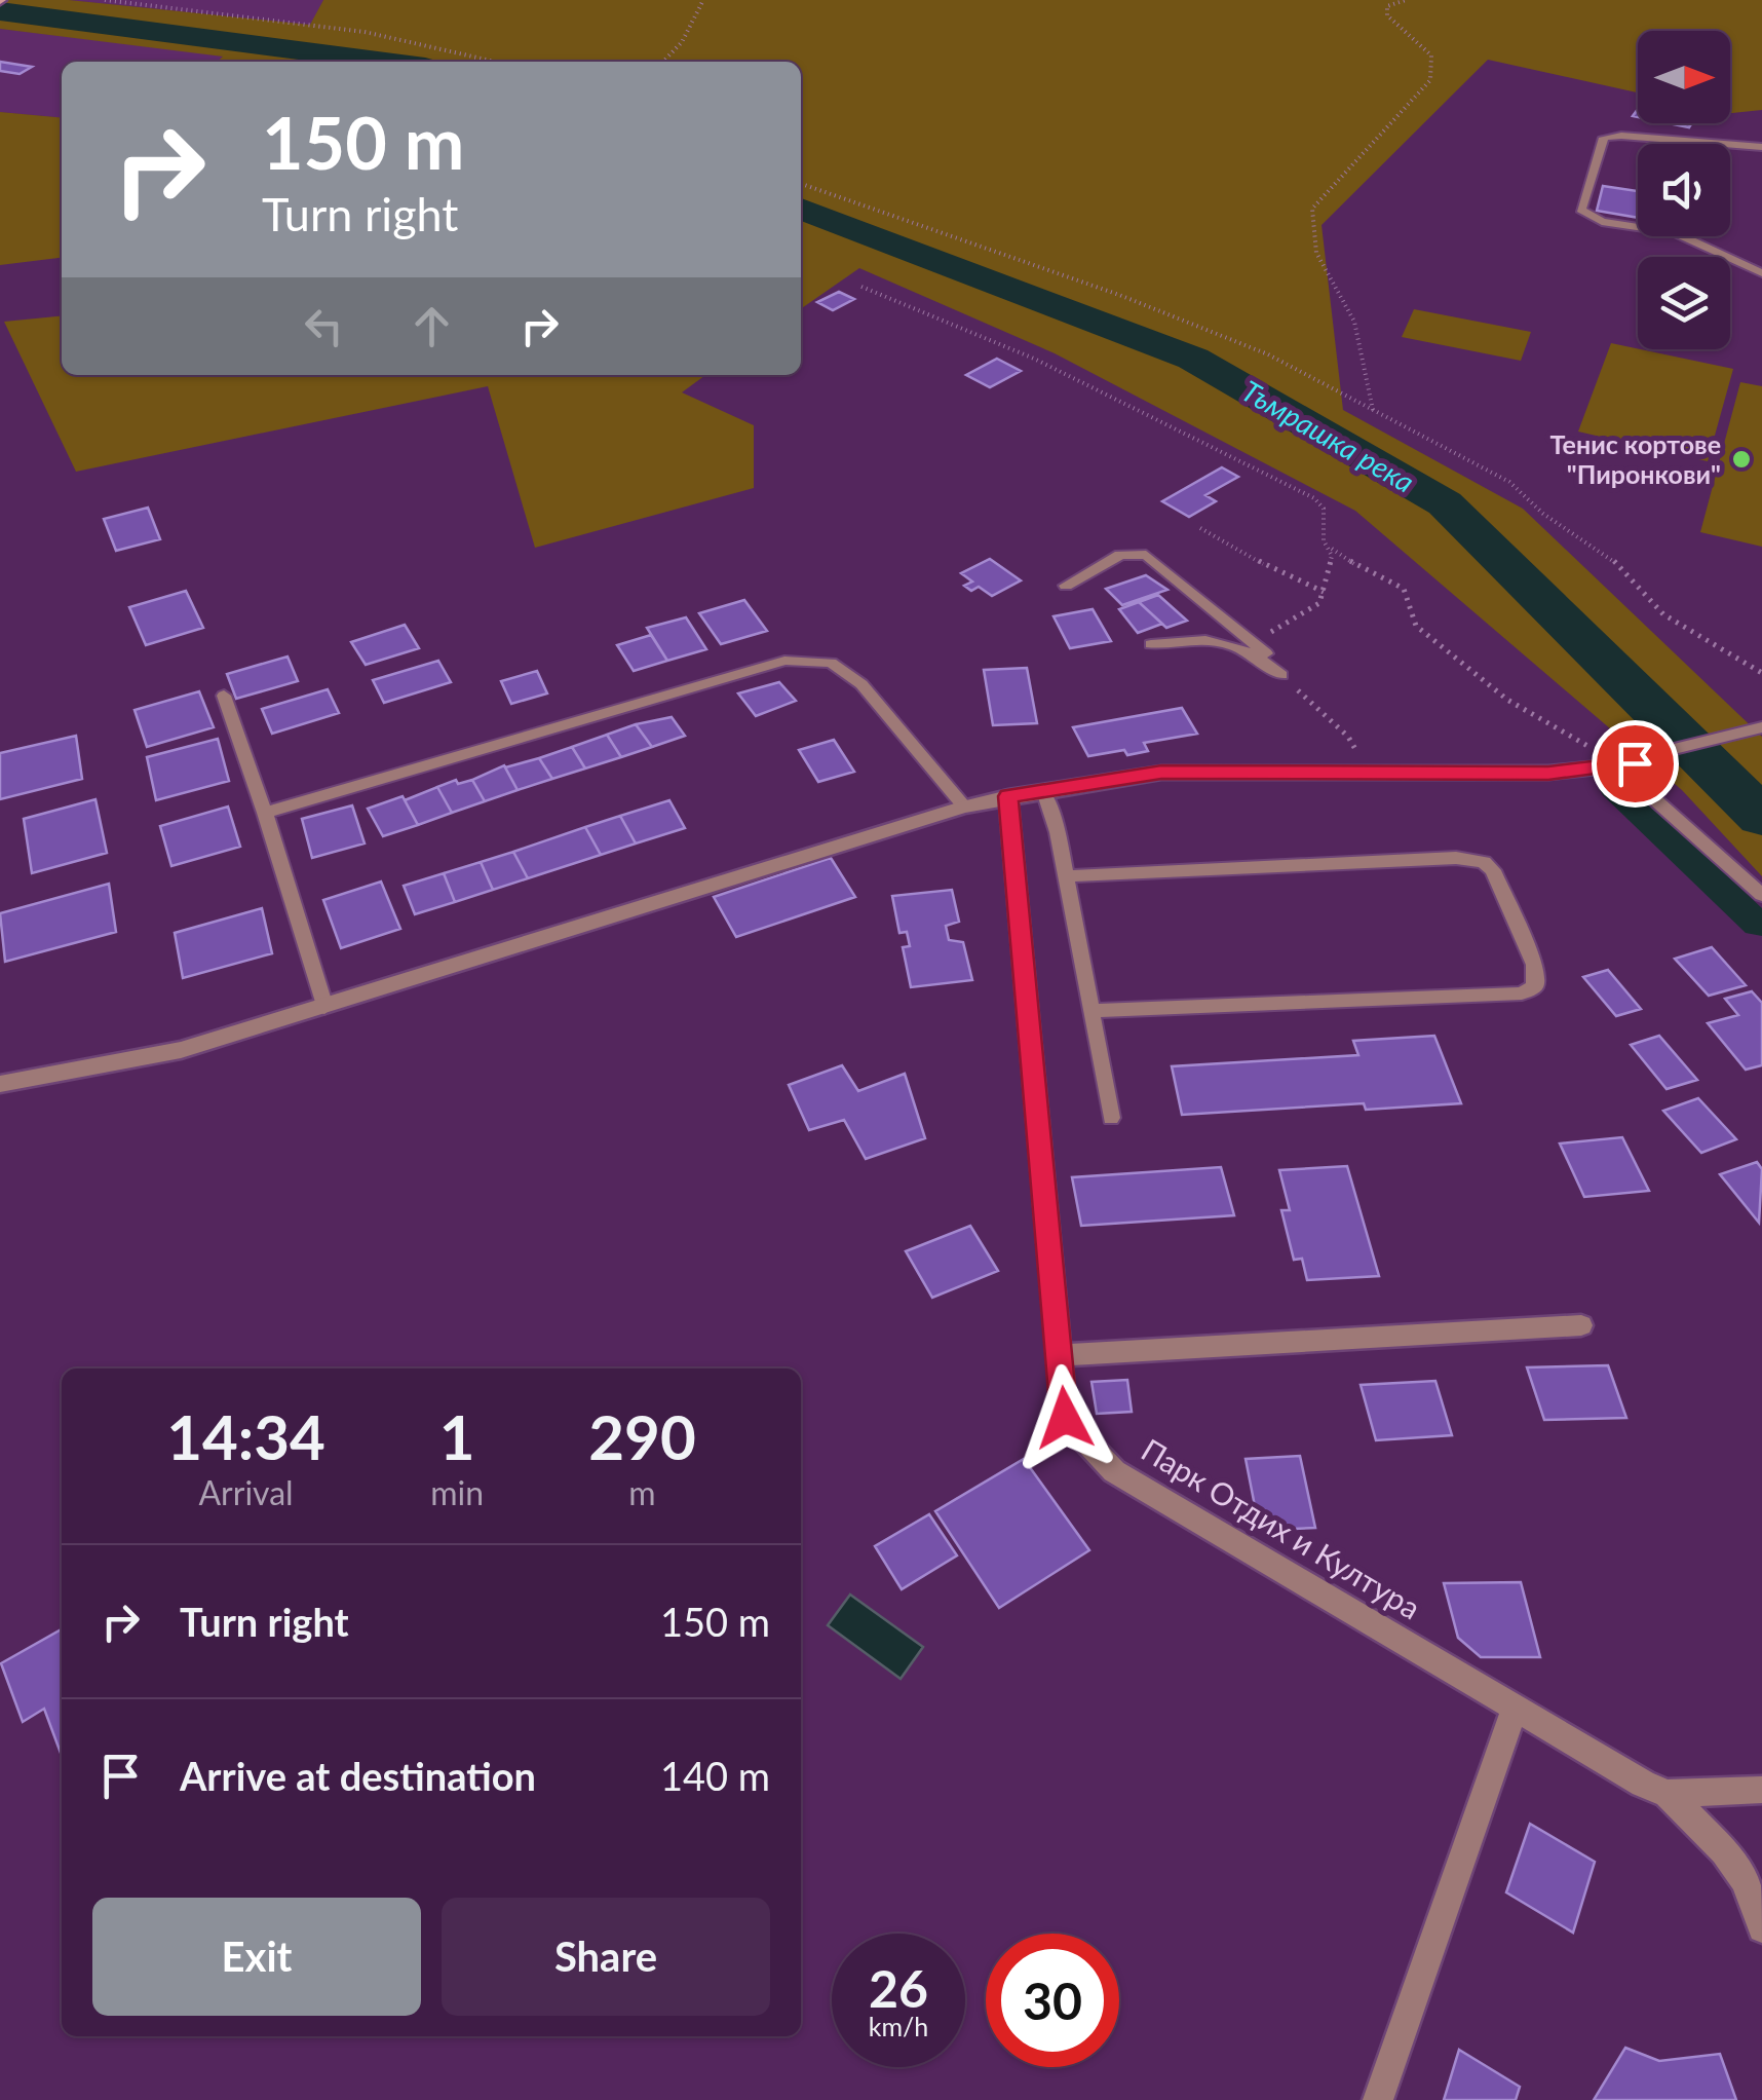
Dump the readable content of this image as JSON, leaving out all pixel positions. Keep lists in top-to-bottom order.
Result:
{
  "streets": {
    "street": ["Парк Отдих и Култура"]
  },
  "water": ["Тъмрашка река"],
  "places": ["Тенис кортове \"Пиронкови\""],
  "north": "right",
  "page": {
    "turn": ["150 m", "Turn right"],
    "eta": [
      "14:34",
      "Arrival",
      "1",
      "min",
      "290",
      "m"
    ],
    "list": [
      {
        "name": "Turn right",
        "value": "150 m"
      },
      {
        "name": "Arrive at destination",
        "value": "140 m"
      }
    ],
    "buttons": ["Exit", "Share"],
    "speed": "26 km/h",
    "limit": "30"
  }
}
